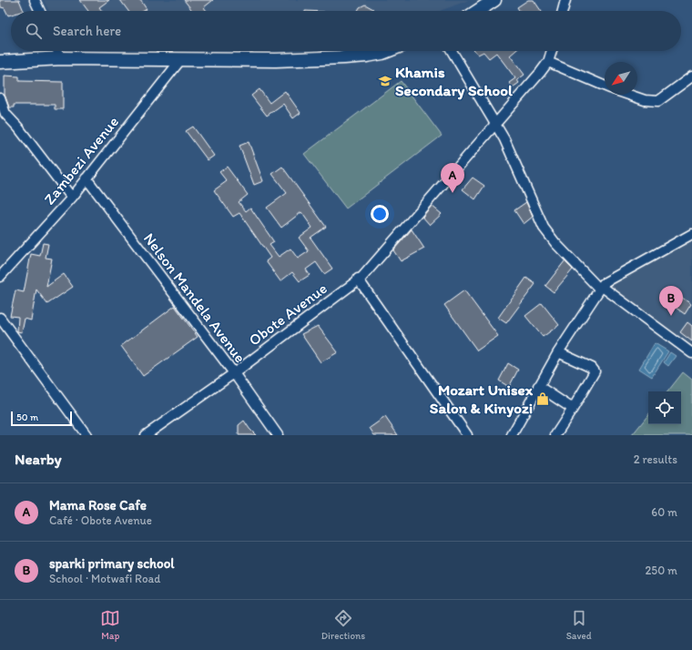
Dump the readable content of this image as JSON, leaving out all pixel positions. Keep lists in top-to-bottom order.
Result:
{
  "streets": {
    "street": ["Zambezi Avenue", "Nelson Mandela Avenue", "Obote Avenue"]
  },
  "crossings": [
    ["Zambezi Avenue", "Nelson Mandela Avenue"],
    ["Nelson Mandela Avenue", "Obote Avenue"]
  ],
  "places": {
    "school or university": ["Khamis Secondary School"],
    "shop": ["Mozart Unisex Salon & Kinyozi"]
  },
  "scale_bar": "50 m",
  "north": "bottom left",
  "page": {
    "search": "Search here",
    "pins": ["A", "B"],
    "scale": "50 m",
    "heading": ["Nearby", "2 results"],
    "list": [
      {
        "mark": "A",
        "name": "Mama Rose Cafe",
        "note": "Café · Obote Avenue",
        "value": "60 m"
      },
      {
        "mark": "B",
        "name": "sparki primary school",
        "note": "School · Motwafi Road",
        "value": "250 m"
      }
    ],
    "nav": ["Map", "Directions", "Saved"]
  }
}
